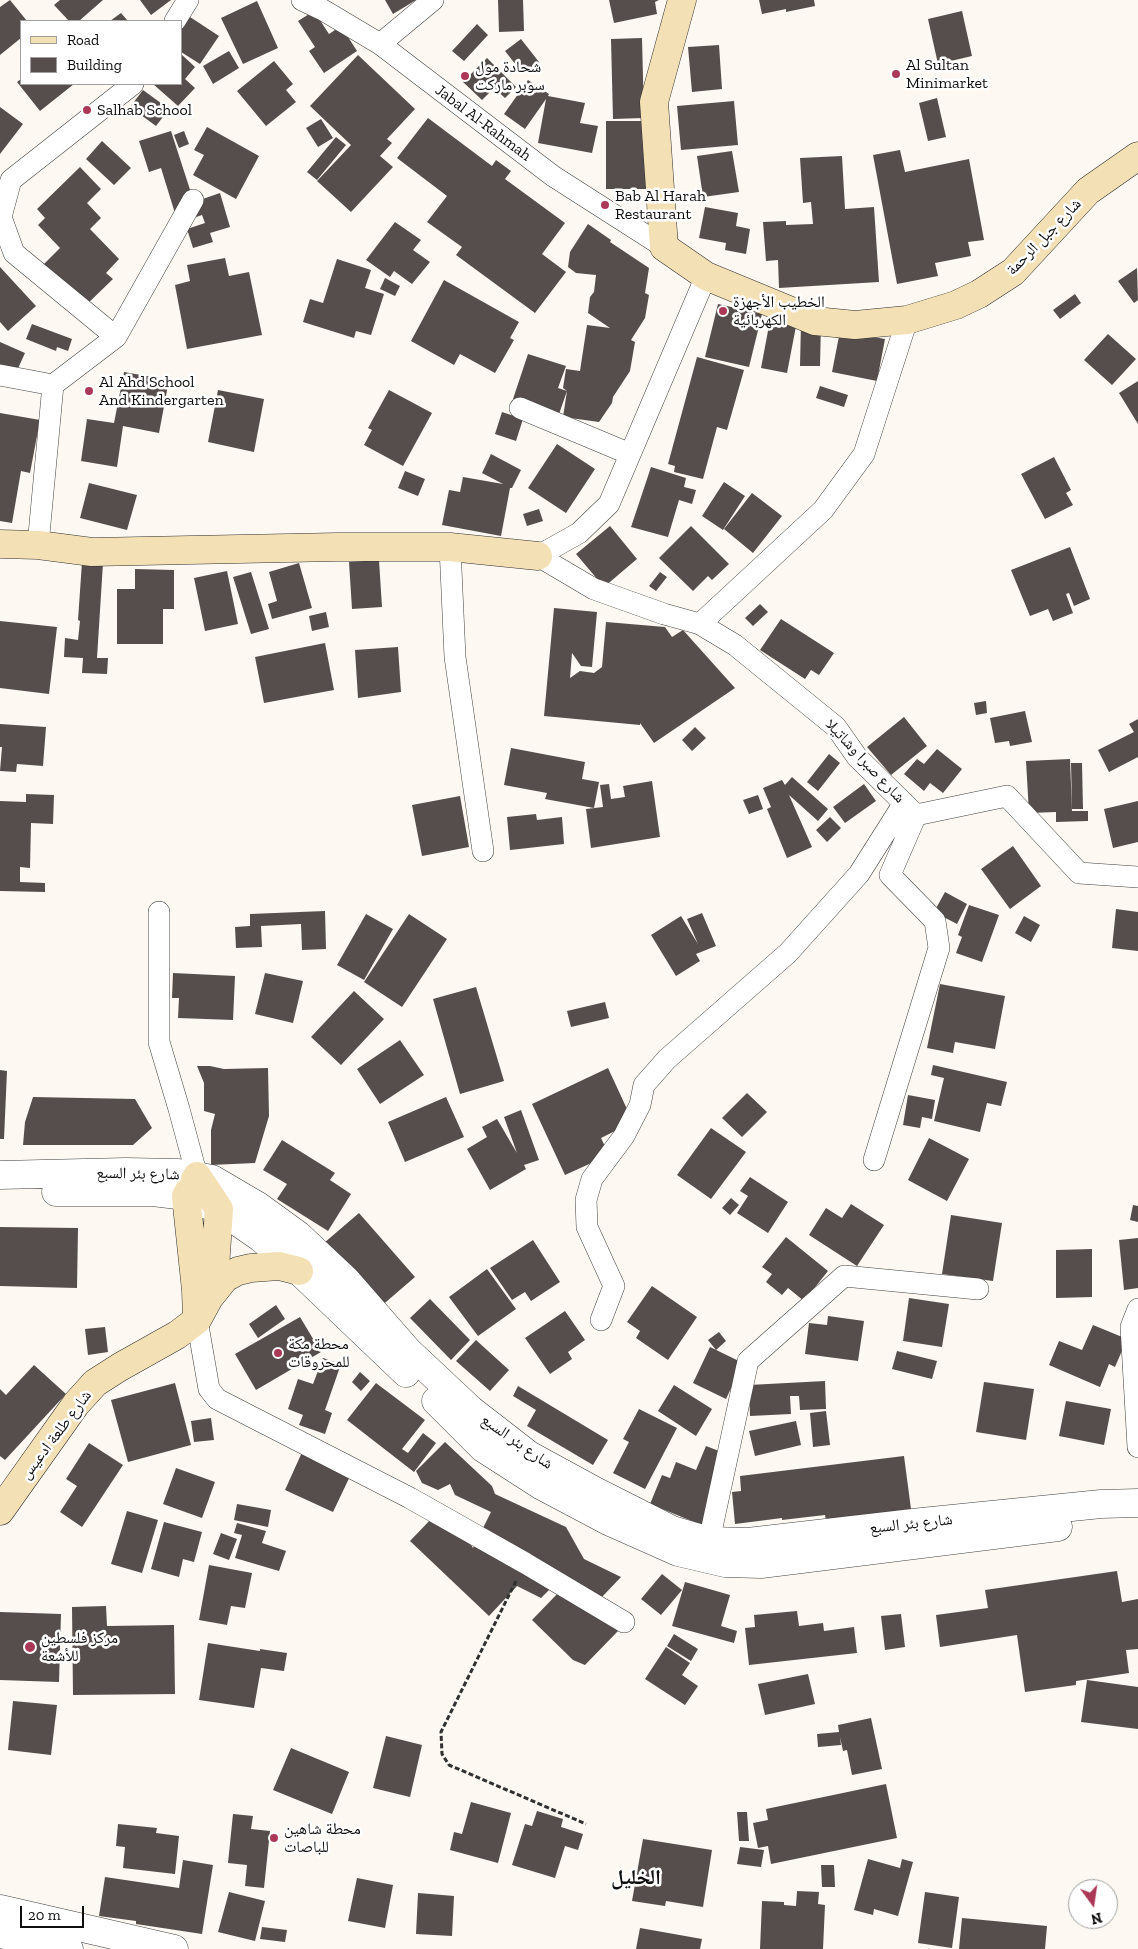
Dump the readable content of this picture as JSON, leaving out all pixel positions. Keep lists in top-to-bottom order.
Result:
{
  "streets": {
    "main road": ["شارع جبل الرحمة", "شارع طلعة ادعيس"],
    "street": ["Jabal Al-Rahmah", "شارع صبرا وشاتيلا", "شارع بئر السبع"]
  },
  "crossings": [
    ["Jabal Al-Rahmah", "شارع جبل الرحمة"],
    ["شارع بئر السبع", "شارع طلعة ادعيس"]
  ],
  "districts": ["الخليل"],
  "places": [
    "Al Sultan Minimarket",
    "شحادة مول سوبر ماركت",
    "Salhab School",
    "Bab Al Harah Restaurant",
    "الخطيب الأجهزة الكهربائية",
    "Al Ahd School And Kindergarten",
    "محطة مكة للمحروقات",
    "مركز فلسطين للأشعة",
    "محطة شاهين للباصات"
  ],
  "legend": ["Road", "Building"],
  "scale_bar": "20 m",
  "north": "bottom"
}
